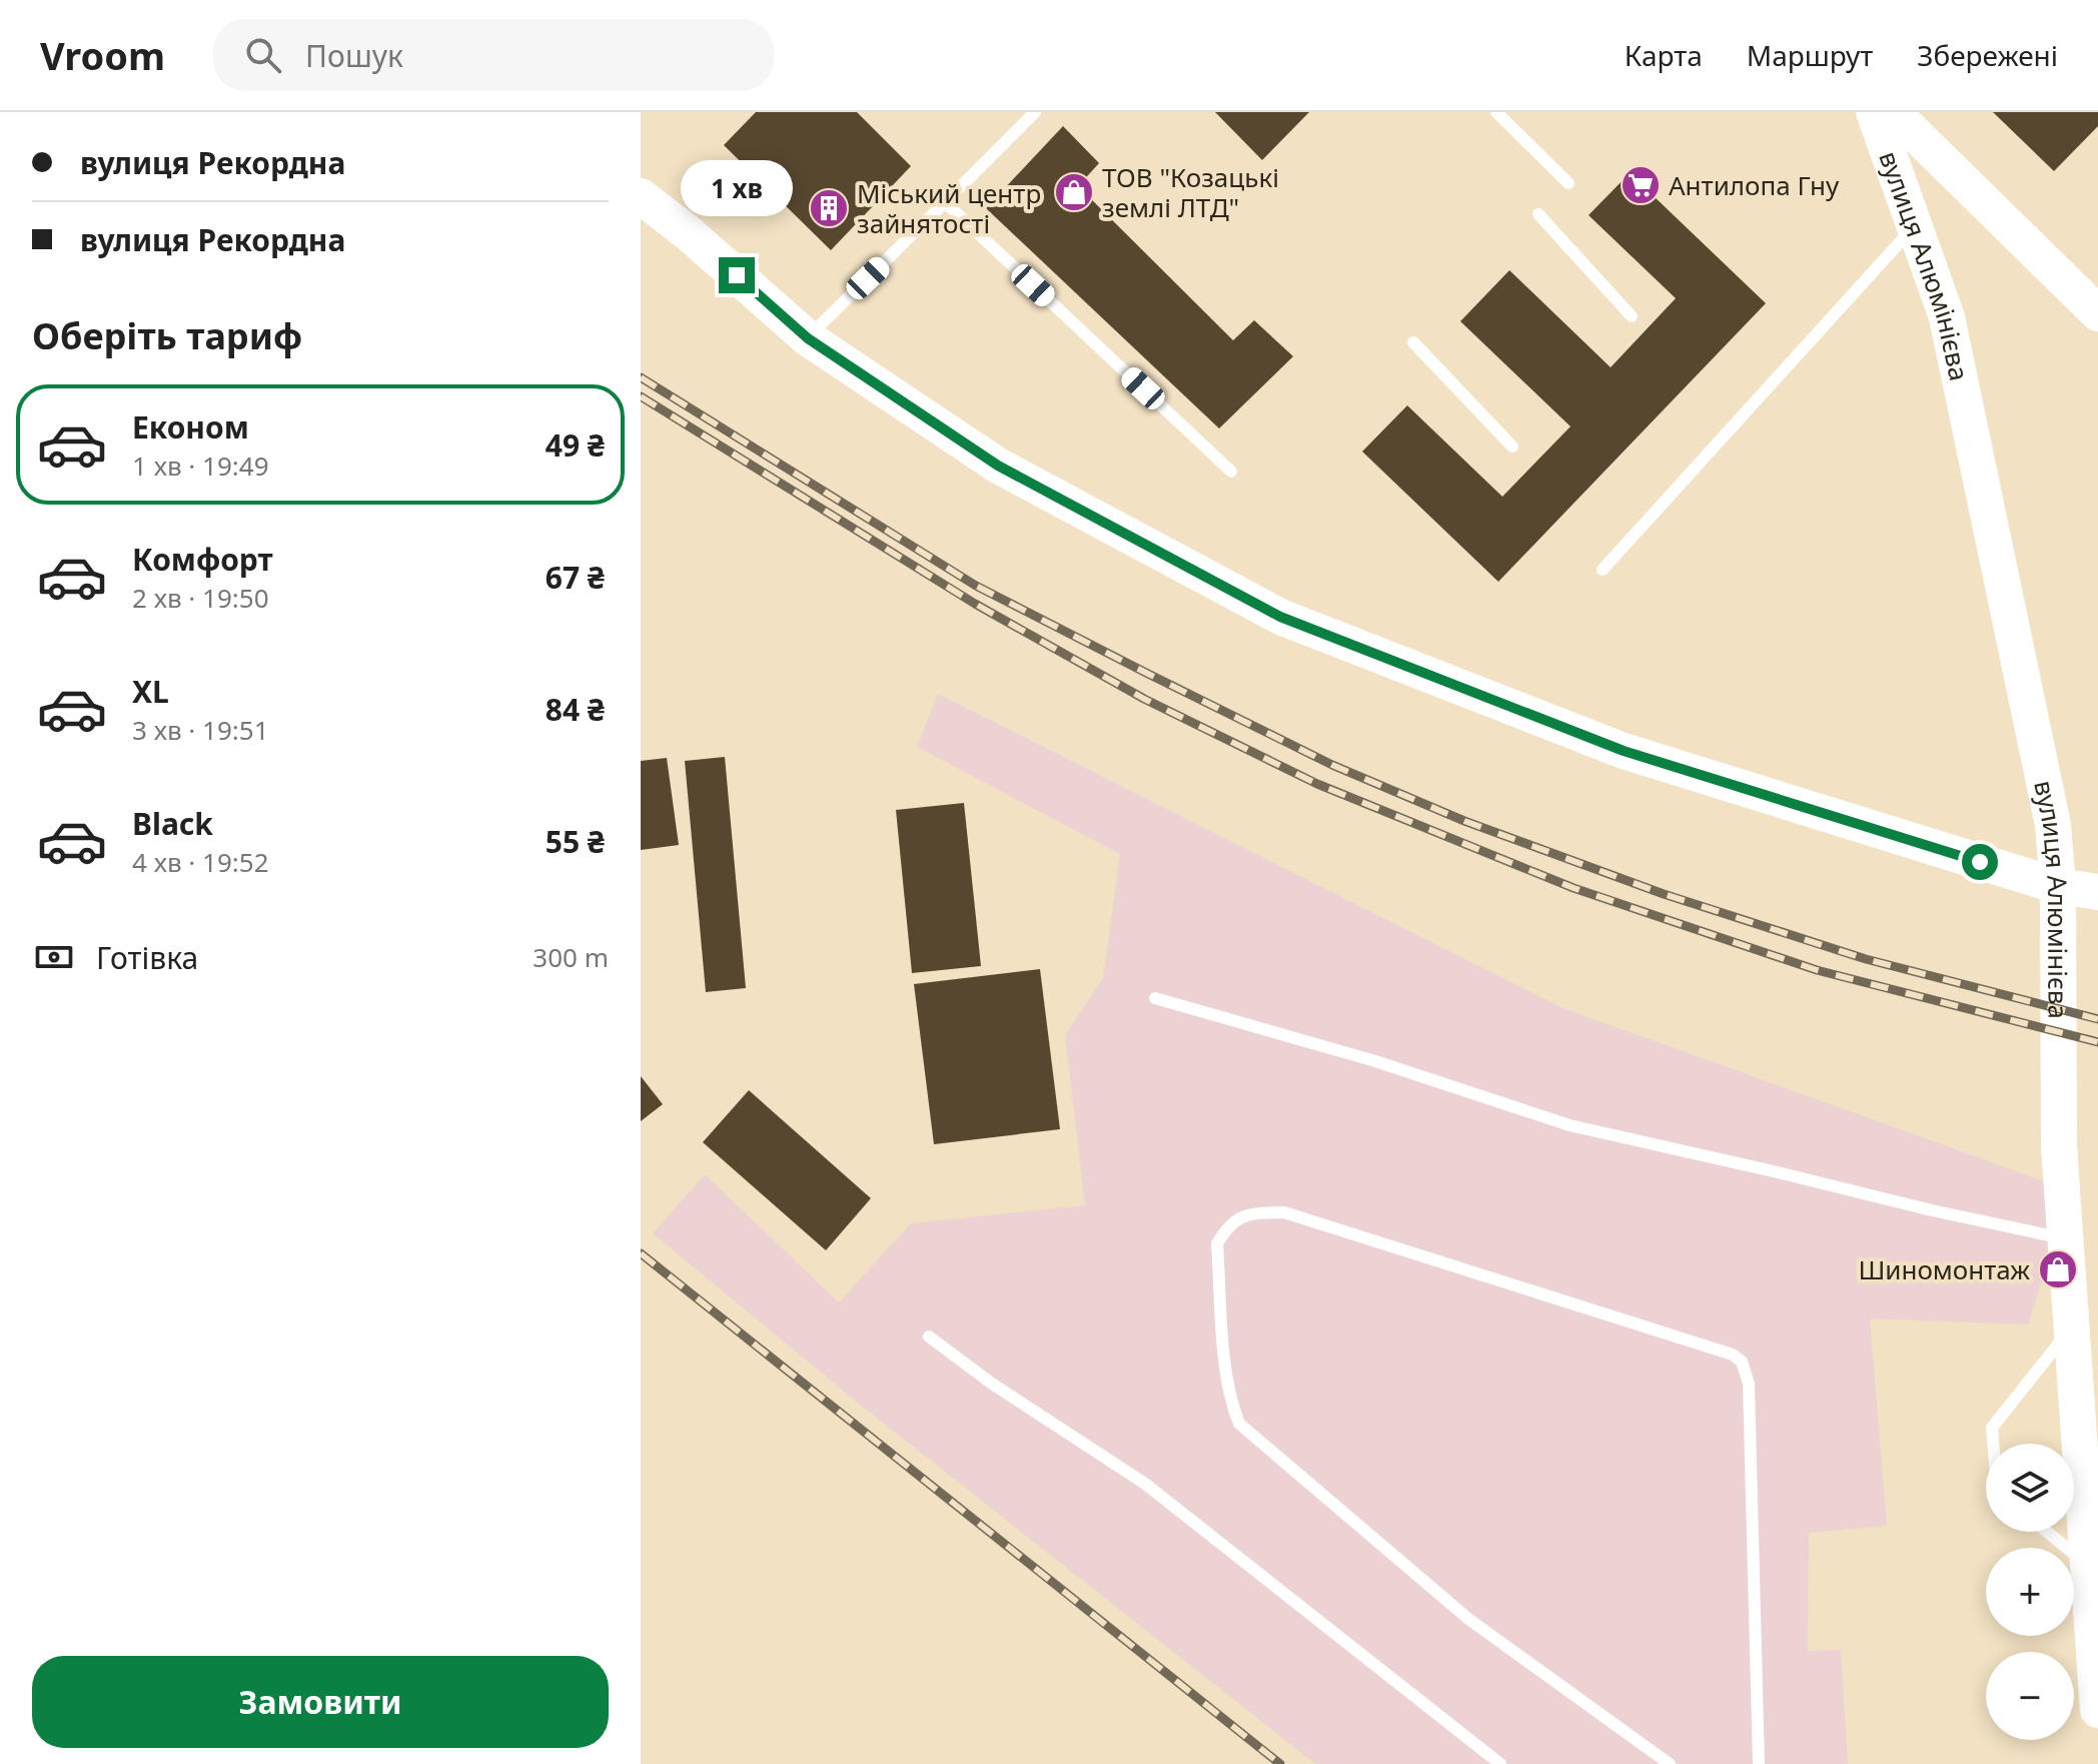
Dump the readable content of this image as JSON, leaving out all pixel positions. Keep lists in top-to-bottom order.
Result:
{
  "streets": {
    "street": ["вулиця Алюмінієва"]
  },
  "places": {
    "supermarket": ["Антилопа Гну"],
    "shop": ["ТОВ \"Козацькі землі ЛТД\"", "Шиномонтаж"],
    "building": ["Міський центр зайнятості"]
  },
  "page": {
    "header": "Vroom",
    "search": "Пошук",
    "nav": ["Карта", "Маршрут", "Збережені"],
    "banner": ["вулиця Рекордна", "вулиця Рекордна"],
    "bubble": "1 хв",
    "heading": "Оберіть тариф",
    "list": [
      {
        "name": "Економ",
        "note": "1 хв · 19:49",
        "value": "49 ₴"
      },
      {
        "name": "Комфорт",
        "note": "2 хв · 19:50",
        "value": "67 ₴"
      },
      {
        "name": "XL",
        "note": "3 хв · 19:51",
        "value": "84 ₴"
      },
      {
        "name": "Black",
        "note": "4 хв · 19:52",
        "value": "55 ₴"
      }
    ],
    "pay": ["Готівка", "300 m"],
    "map_buttons": ["+", "−"],
    "buttons": "Замовити"
  }
}
